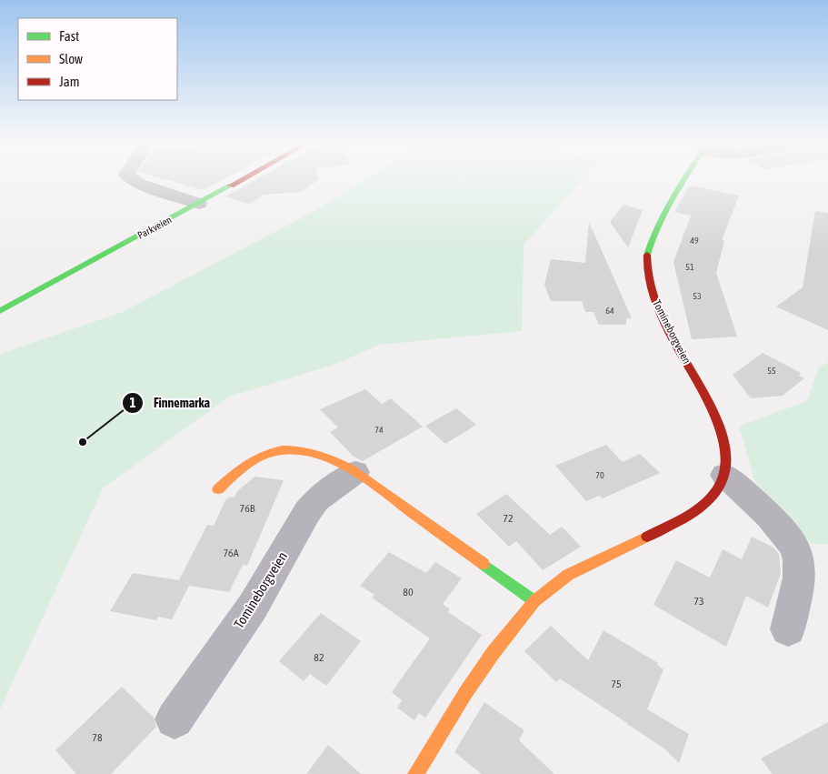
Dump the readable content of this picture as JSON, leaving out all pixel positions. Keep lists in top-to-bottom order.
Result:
{
  "streets": {
    "street": ["Parkveien", "Tomineborgveien"]
  },
  "places": ["Finnemarka"],
  "house_numbers": [
    "49",
    "51",
    "53",
    "64",
    "55",
    "74",
    "70",
    "76B",
    "72",
    "76A",
    "80",
    "73",
    "82",
    "75",
    "78"
  ],
  "legend": ["Fast", "Slow", "Jam"]
}
